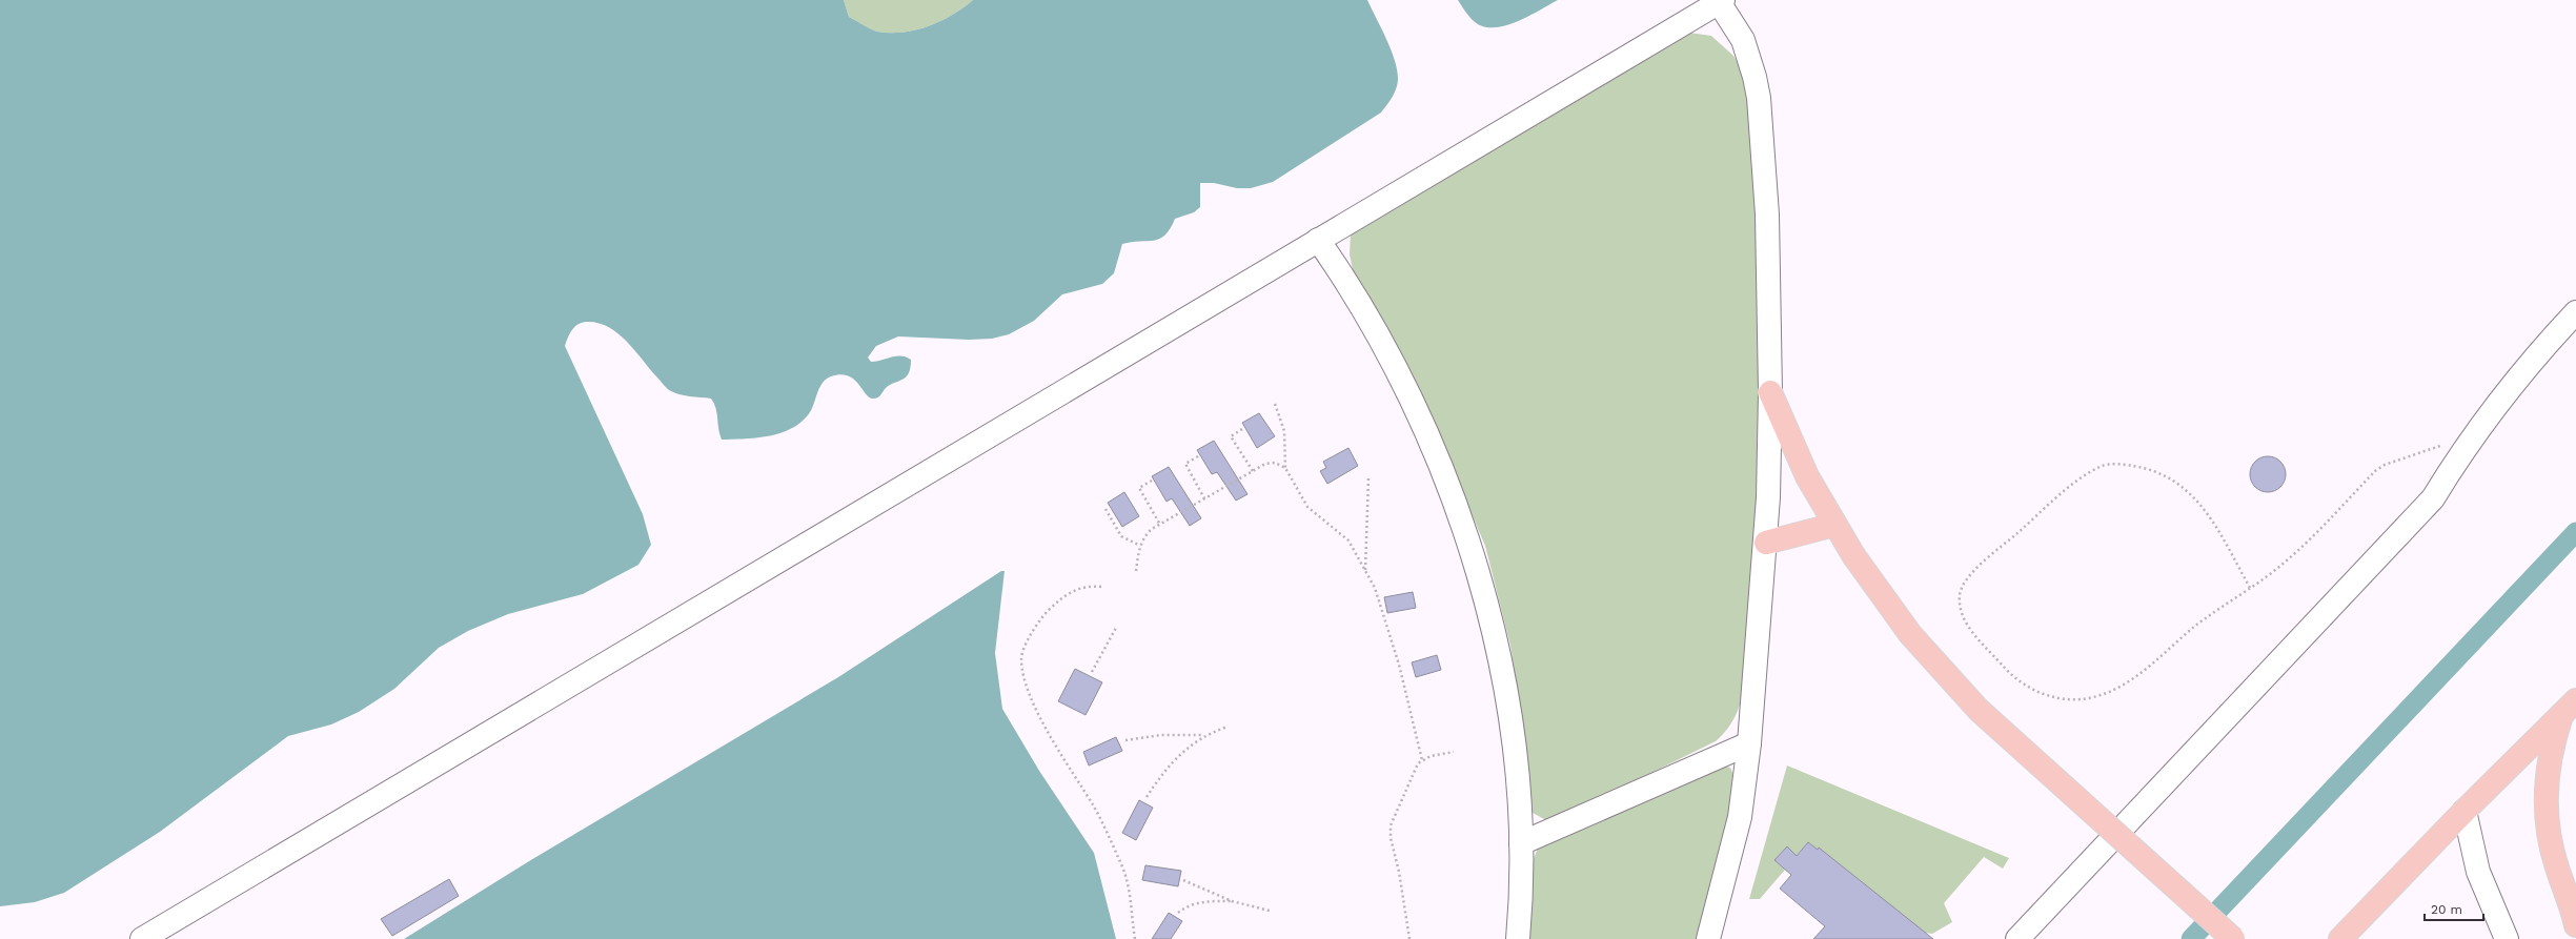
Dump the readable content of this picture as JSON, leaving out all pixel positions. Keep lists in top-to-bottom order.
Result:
{
  "scale_bar": "20 m"
}
